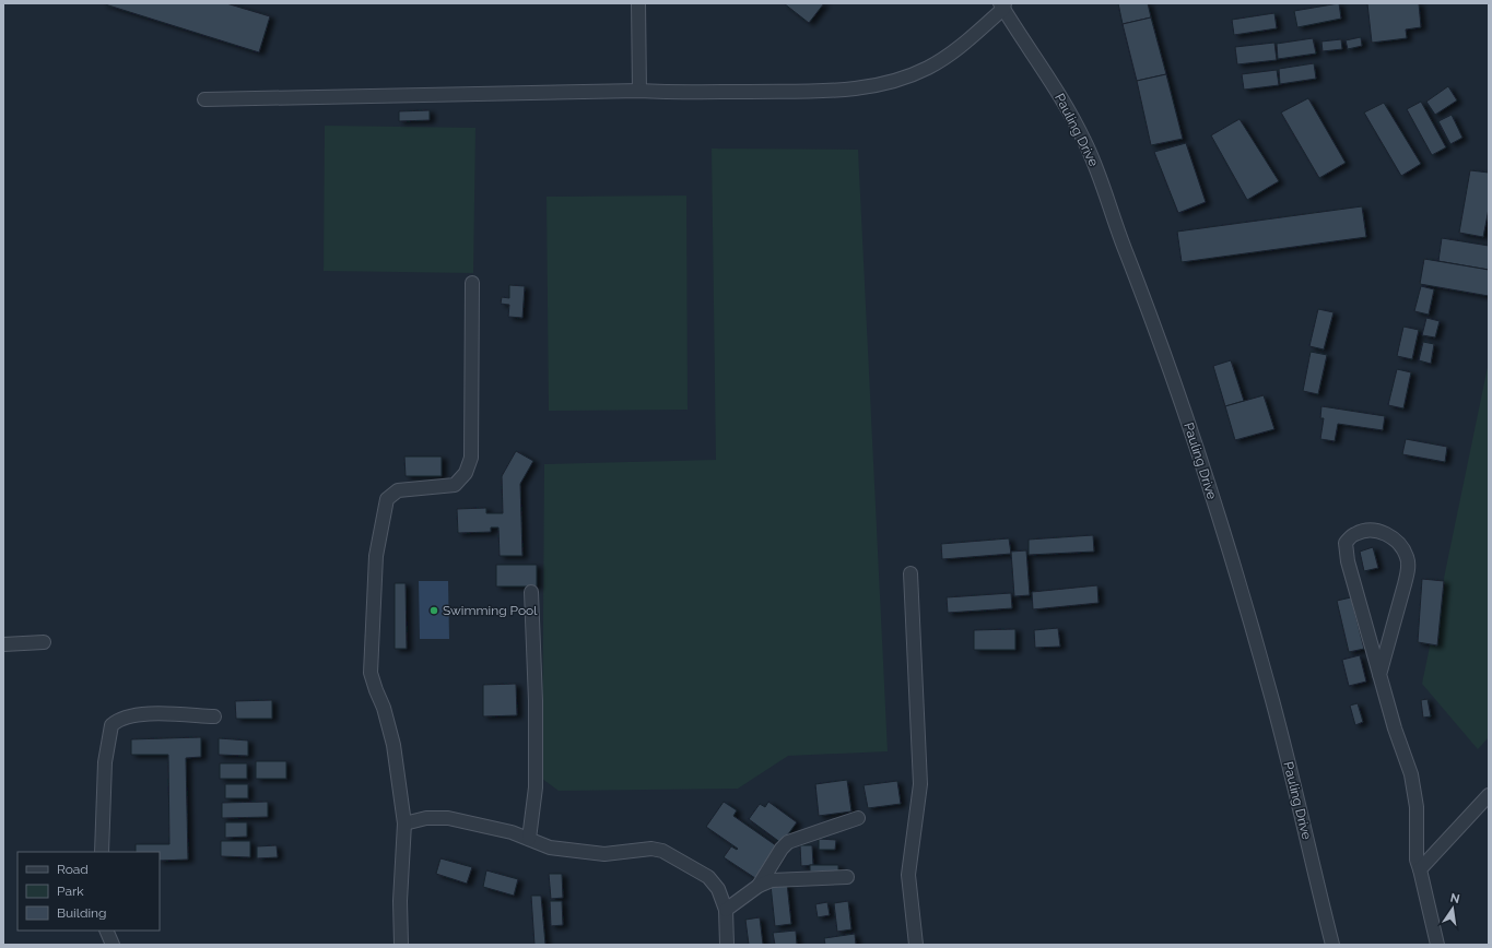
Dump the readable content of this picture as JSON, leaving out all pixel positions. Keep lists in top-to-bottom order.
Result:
{
  "streets": {
    "street": ["Pauling Drive"]
  },
  "places": ["Swimming Pool"],
  "legend": ["Road", "Park", "Building"],
  "north": "top"
}
